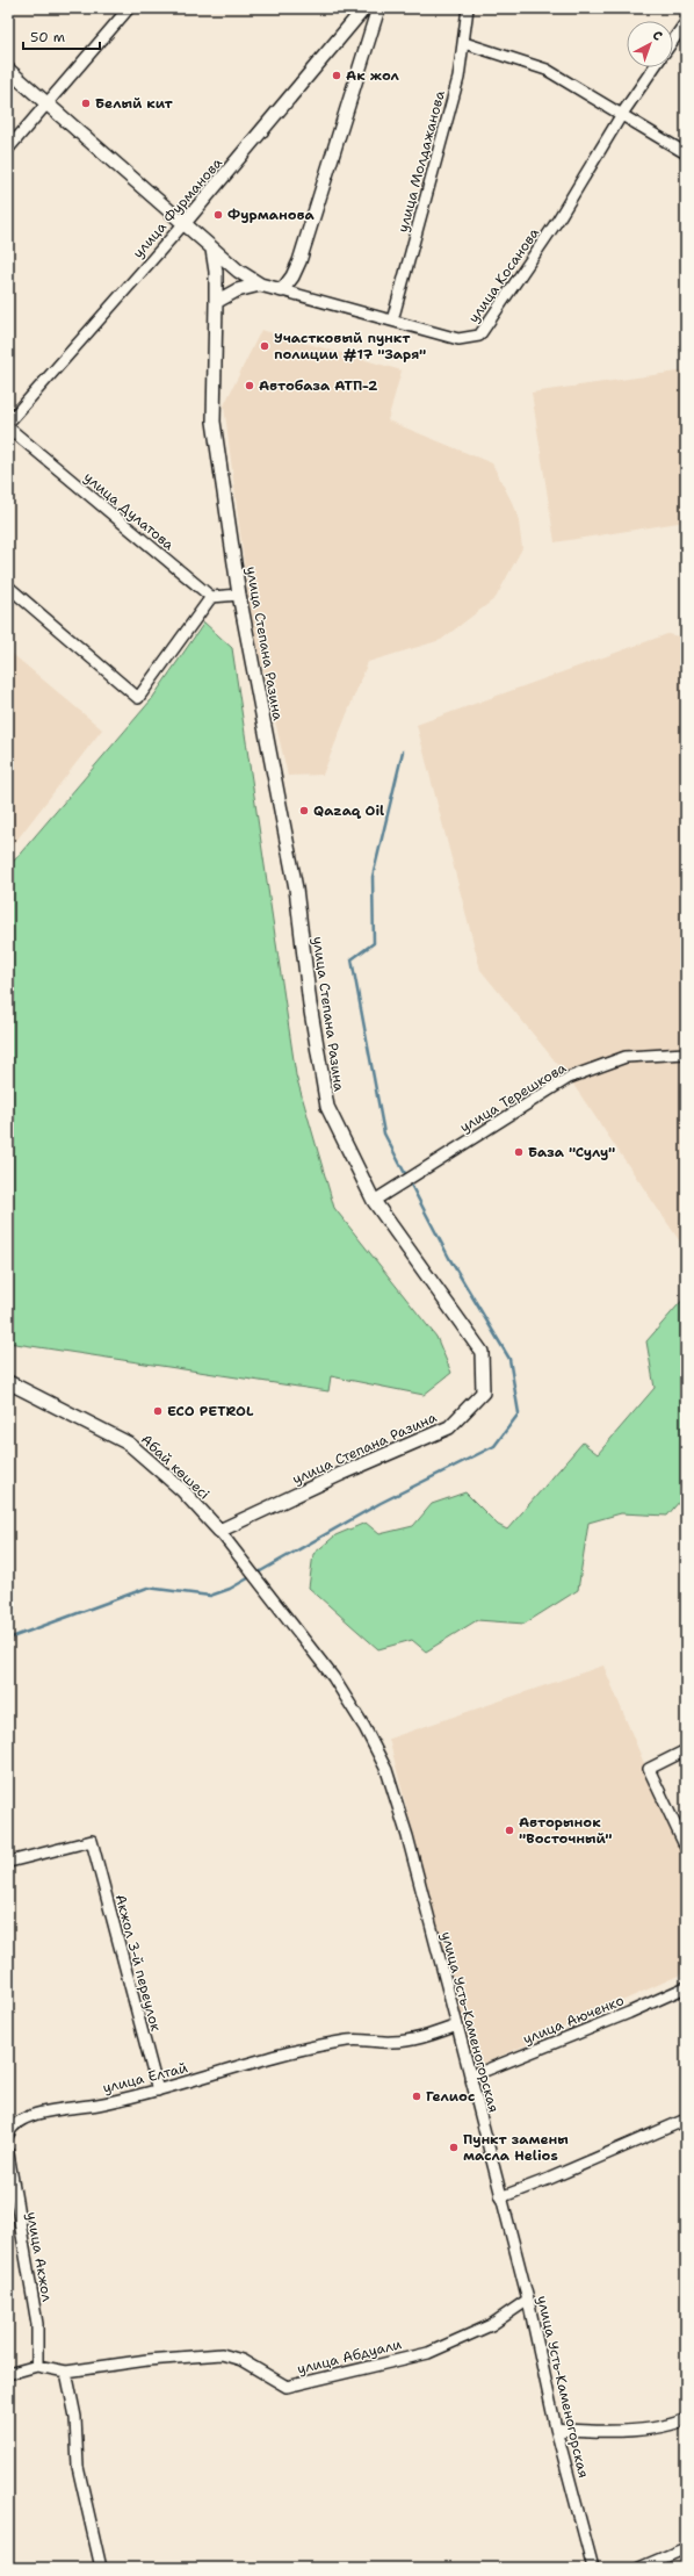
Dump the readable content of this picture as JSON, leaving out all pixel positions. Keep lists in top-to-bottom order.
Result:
{
  "streets": {
    "main road": ["улица Фурманова", "улица Степана Разина", "Абай көшесі"],
    "street": [
      "улица Молдажанова",
      "улица Косанова",
      "улица Дулатова",
      "улица Терешкова",
      "Акжол 3-й переулок",
      "улица Аюченко",
      "улица Усть-Каменогорская",
      "улица Елтай",
      "улица Акжол",
      "улица Абдуали"
    ]
  },
  "crossings": [
    ["улица Молдажанова", "улица Косанова"],
    ["улица Степана Разина", "улица Терешкова"],
    ["улица Степана Разина", "Абай көшесі"],
    ["Абай көшесі", "улица Усть-Каменогорская"],
    ["Акжол 3-й переулок", "улица Елтай"],
    ["улица Аюченко", "улица Усть-Каменогорская"],
    ["улица Усть-Каменогорская", "улица Елтай"],
    ["улица Усть-Каменогорская", "улица Абдуали"],
    ["улица Акжол", "улица Абдуали"]
  ],
  "places": [
    "Ак жол",
    "Белый кит",
    "Фурманова",
    "Участковый пункт полиции #17 \"Заря\"",
    "Автобаза АТП-2",
    "Qazaq Oil",
    "База \"Сулу\"",
    "ECO PETROL",
    "Авторынок \"Восточный\"",
    "Гелиос",
    "Пункт замены масла Helios"
  ],
  "scale_bar": "50 m",
  "north": "top right"
}
